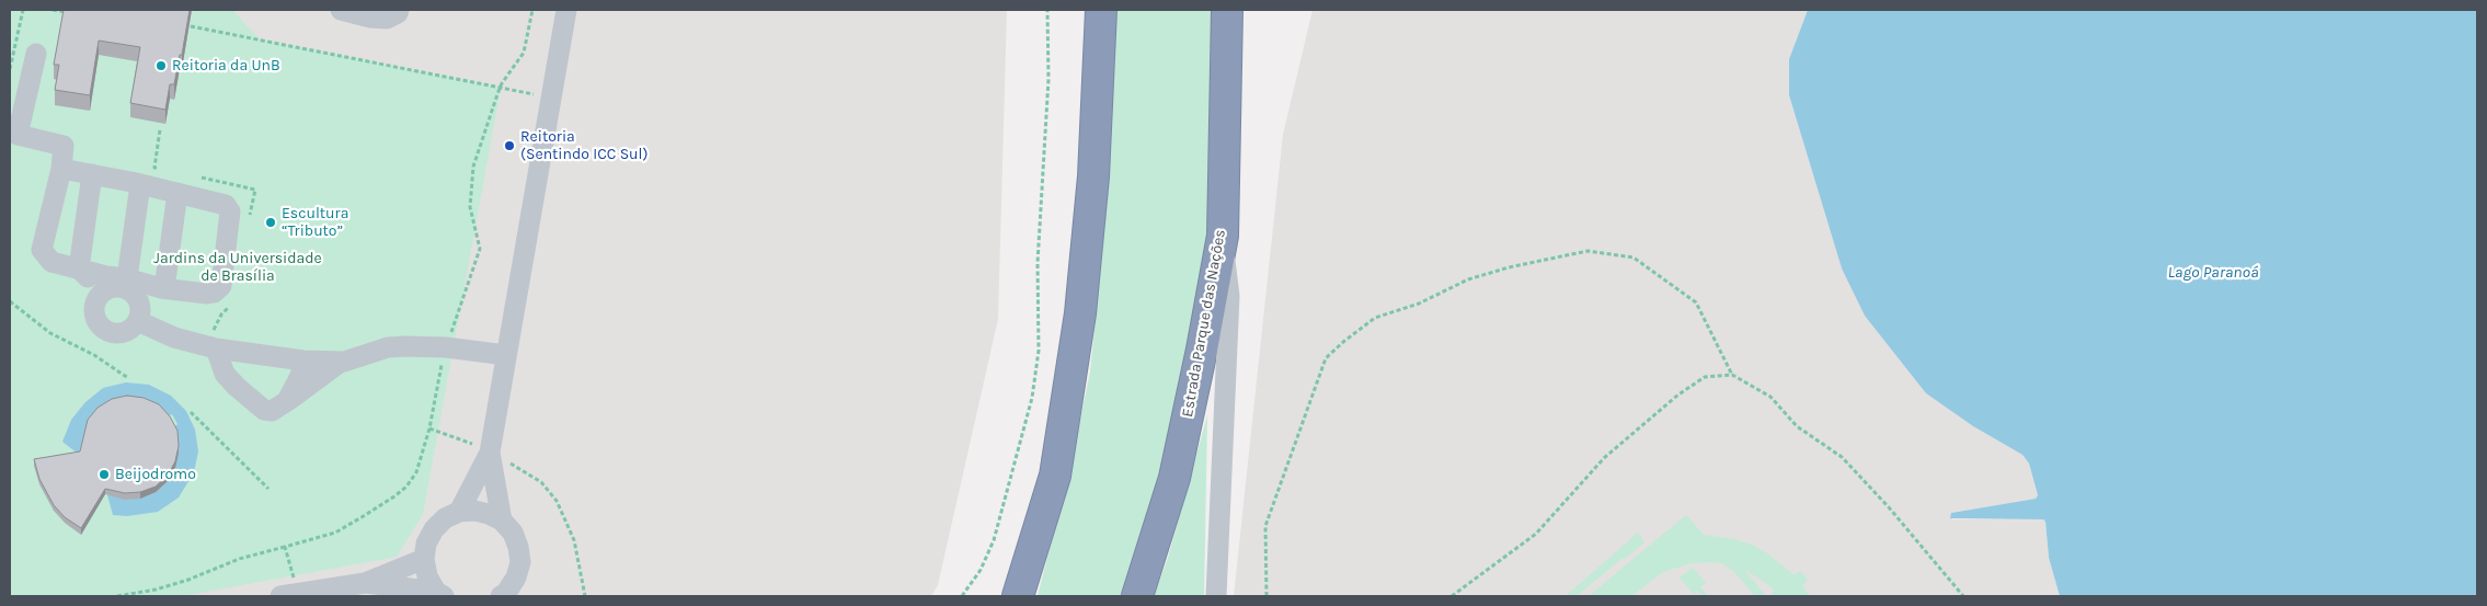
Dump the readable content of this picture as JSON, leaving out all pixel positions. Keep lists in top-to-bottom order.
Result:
{
  "streets": {
    "highway": ["Estrada Parque das Nações"]
  },
  "water": ["Lago Paranoá"],
  "parks": ["Jardins da Universidade de Brasília"],
  "places": [
    "Reitoria da UnB",
    "Reitoria (Sentindo ICC Sul)",
    "Escultura “Tributo”",
    "Beijodromo"
  ]
}
